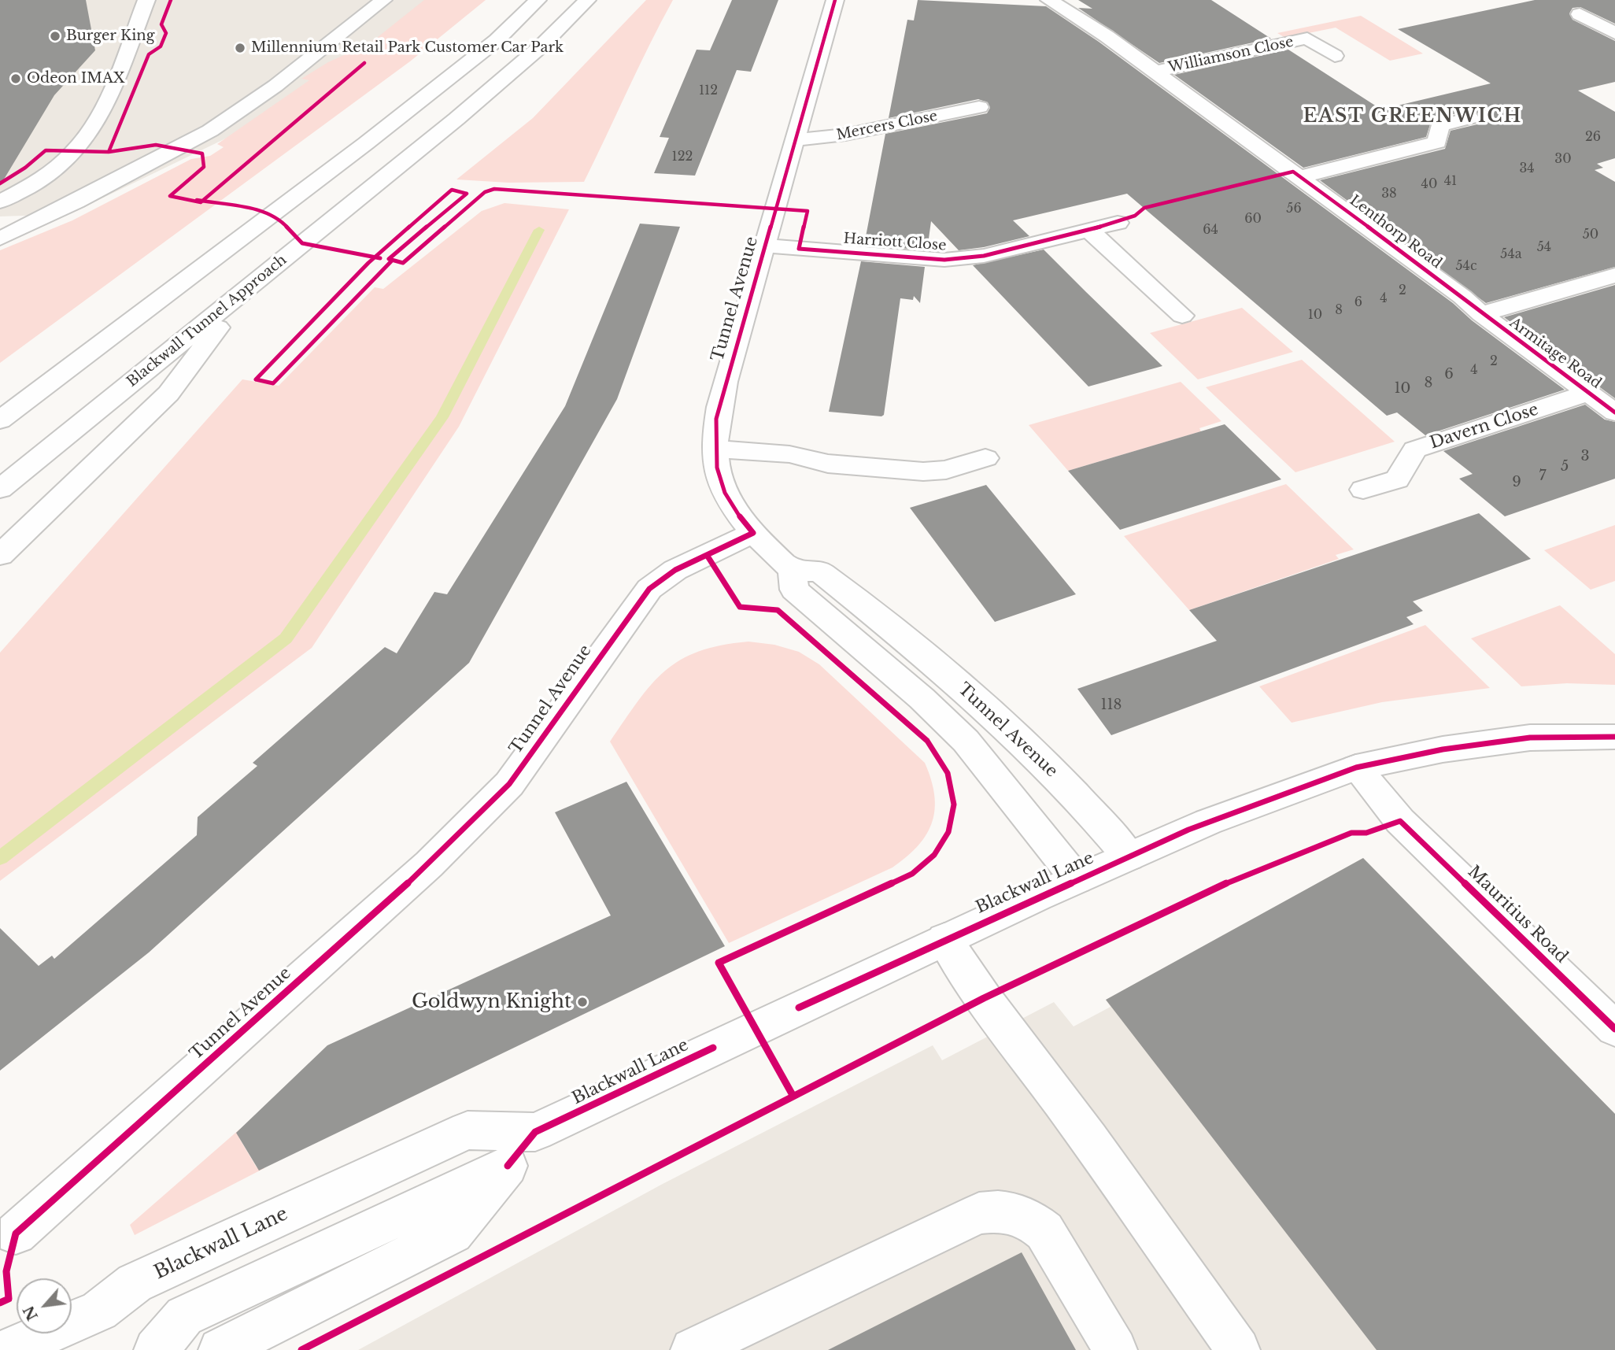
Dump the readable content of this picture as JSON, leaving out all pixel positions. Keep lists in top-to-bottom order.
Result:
{
  "streets": {
    "main road": [
      "Williamson Close",
      "Mercers Close",
      "Lenthorp Road",
      "Harriott Close",
      "Tunnel Avenue",
      "Blackwall Tunnel Approach",
      "Armitage Road",
      "Davern Close",
      "Blackwall Lane",
      "Mauritius Road"
    ]
  },
  "crossings": [
    ["Williamson Close", "Lenthorp Road"],
    ["Mercers Close", "Tunnel Avenue"],
    ["Lenthorp Road", "Armitage Road"],
    ["Harriott Close", "Tunnel Avenue"],
    ["Tunnel Avenue", "Blackwall Lane"],
    ["Armitage Road", "Davern Close"],
    ["Blackwall Lane", "Mauritius Road"]
  ],
  "districts": ["EAST GREENWICH"],
  "places": [
    "Burger King",
    "Millennium Retail Park Customer Car Park",
    "Odeon IMAX",
    "Goldwyn Knight"
  ],
  "house_numbers": [
    "112",
    "26",
    "122",
    "30",
    "34",
    "41",
    "40",
    "38",
    "56",
    "60",
    "64",
    "50",
    "54",
    "54a",
    "54c",
    "2",
    "4",
    "6",
    "8",
    "10",
    "2",
    "4",
    "6",
    "8",
    "10",
    "3",
    "5",
    "7",
    "9",
    "118"
  ],
  "north": "bottom left"
}
